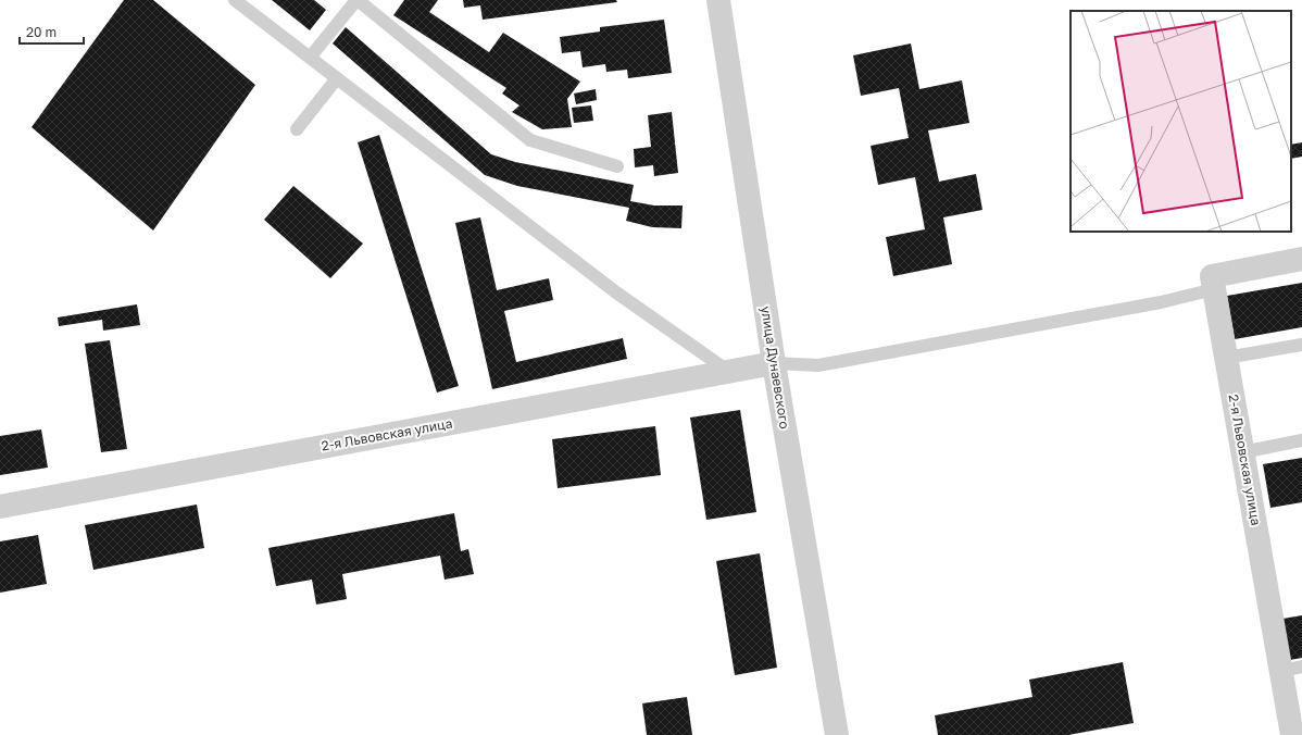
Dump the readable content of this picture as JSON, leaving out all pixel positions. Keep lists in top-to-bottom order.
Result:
{
  "streets": {
    "street": ["улица Дунаевского", "2-я Львовская улица"]
  },
  "crossings": [
    ["улица Дунаевского", "2-я Львовская улица"]
  ],
  "scale_bar": "20 m"
}
